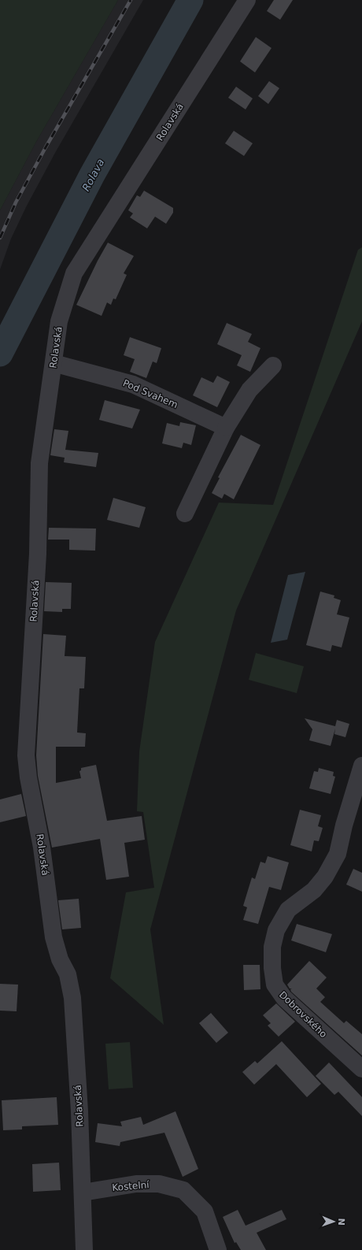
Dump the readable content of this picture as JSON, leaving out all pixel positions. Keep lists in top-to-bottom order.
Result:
{
  "streets": {
    "street": [
      "Rolavská",
      "Pod Svahem",
      "Dobrovského",
      "Kostelní"
    ]
  },
  "crossings": [
    ["Rolavská", "Pod Svahem"],
    ["Rolavská", "Kostelní"]
  ],
  "water": ["Rolava"],
  "north": "right"
}
